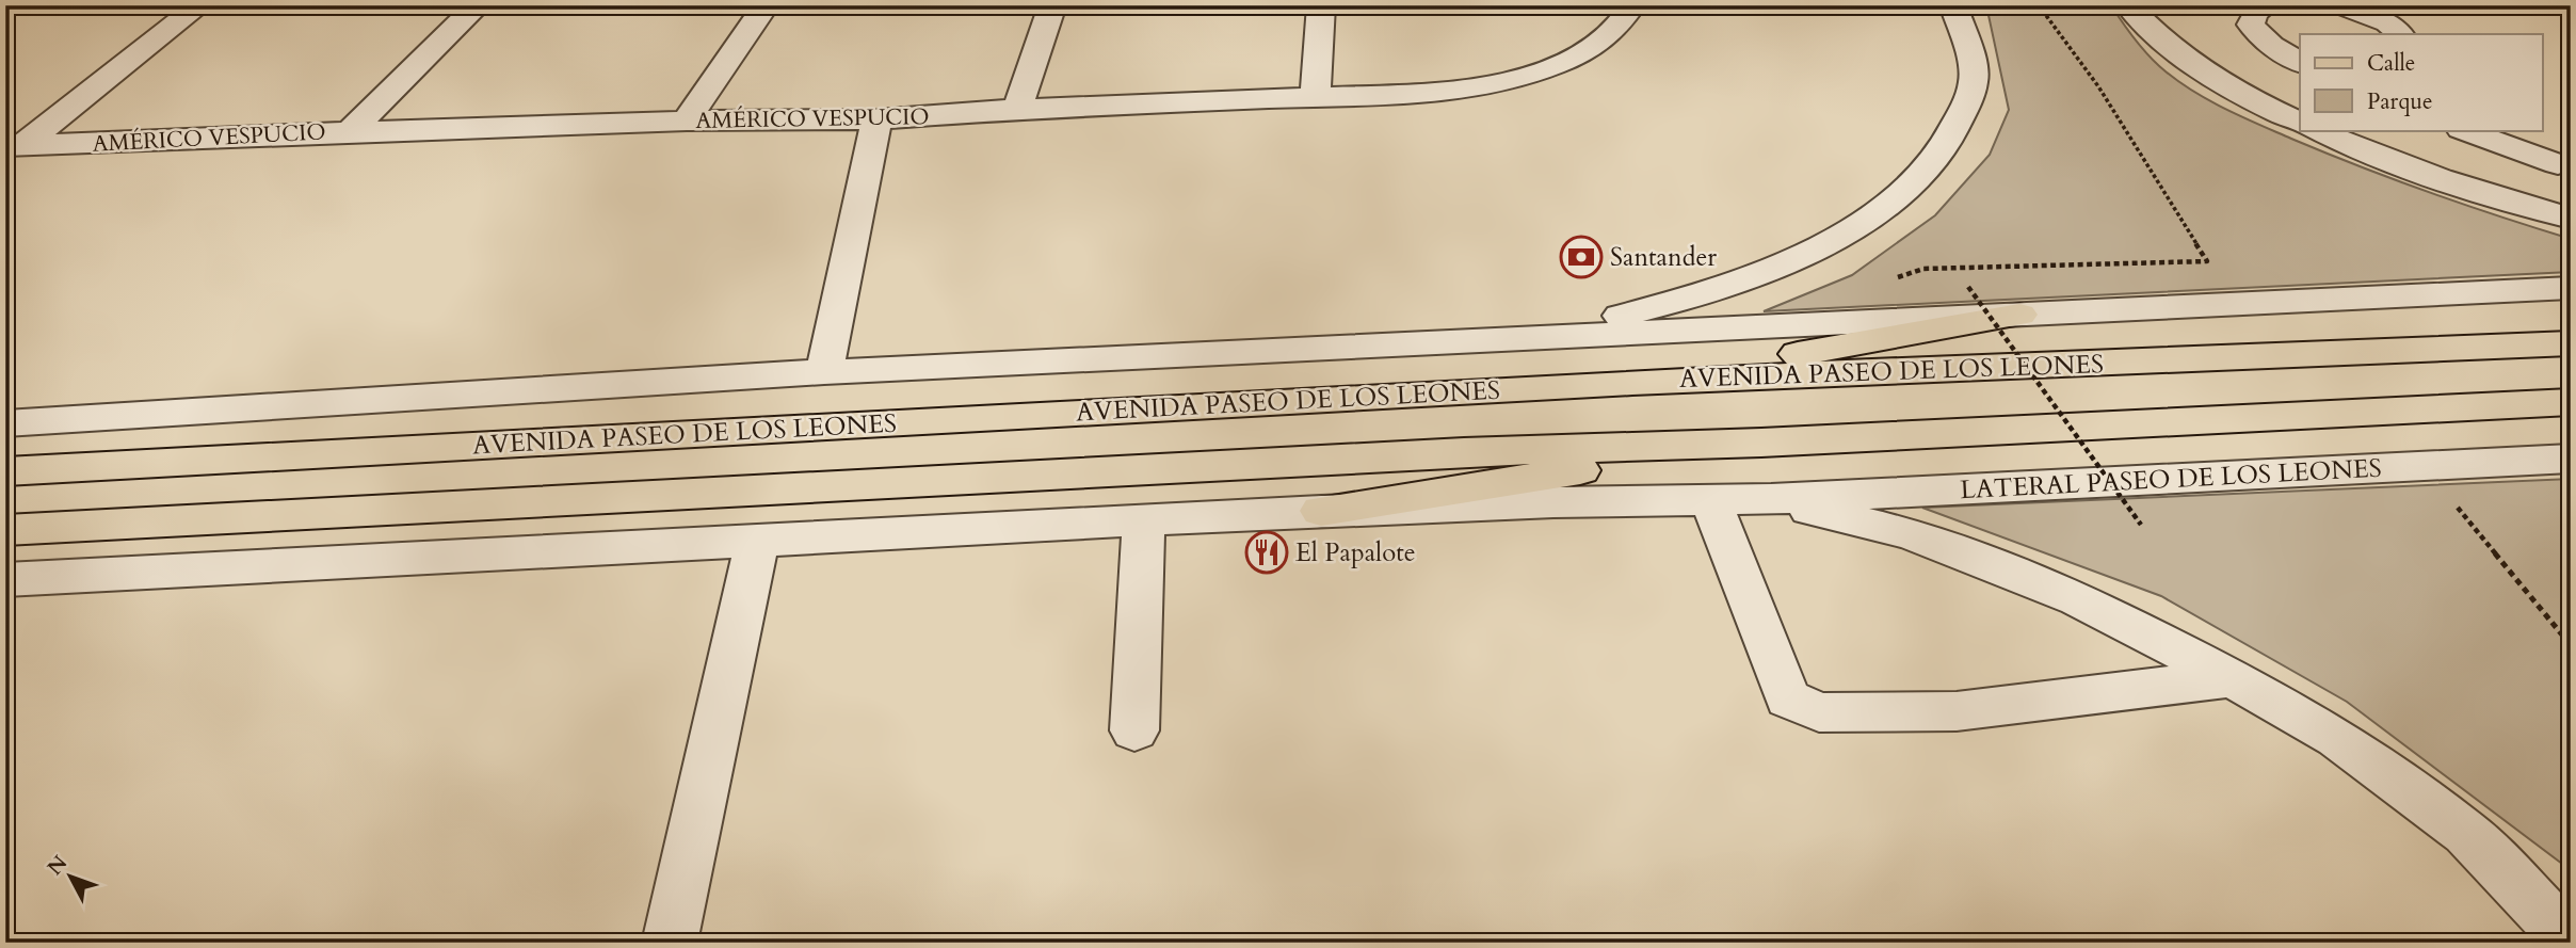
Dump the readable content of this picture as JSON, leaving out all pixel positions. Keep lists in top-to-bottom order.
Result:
{
  "streets": {
    "main road": ["AVENIDA PASEO DE LOS LEONES"],
    "street": ["AMÉRICO VESPUCIO", "LATERAL PASEO DE LOS LEONES"]
  },
  "places": {
    "bank": ["Santander"],
    "restaurant": ["El Papalote"]
  },
  "legend": ["Calle", "Parque"],
  "north": "top left"
}
